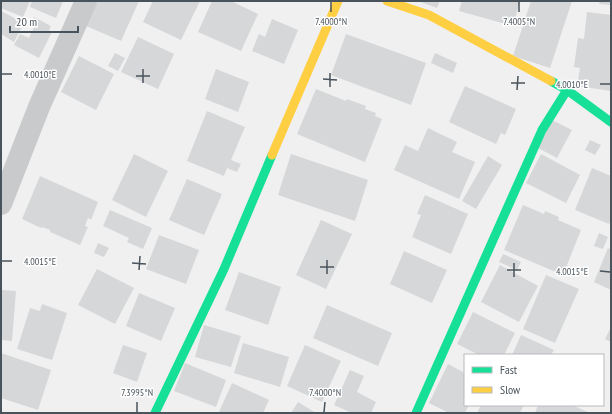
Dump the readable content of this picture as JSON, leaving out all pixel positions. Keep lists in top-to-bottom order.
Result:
{
  "legend": ["Fast", "Slow"],
  "scale_bar": "20 m",
  "coordinates": [
    "7.4000°N",
    "7.4005°N",
    "4.0010°E",
    "4.0015°E",
    "7.3995°N"
  ]
}
